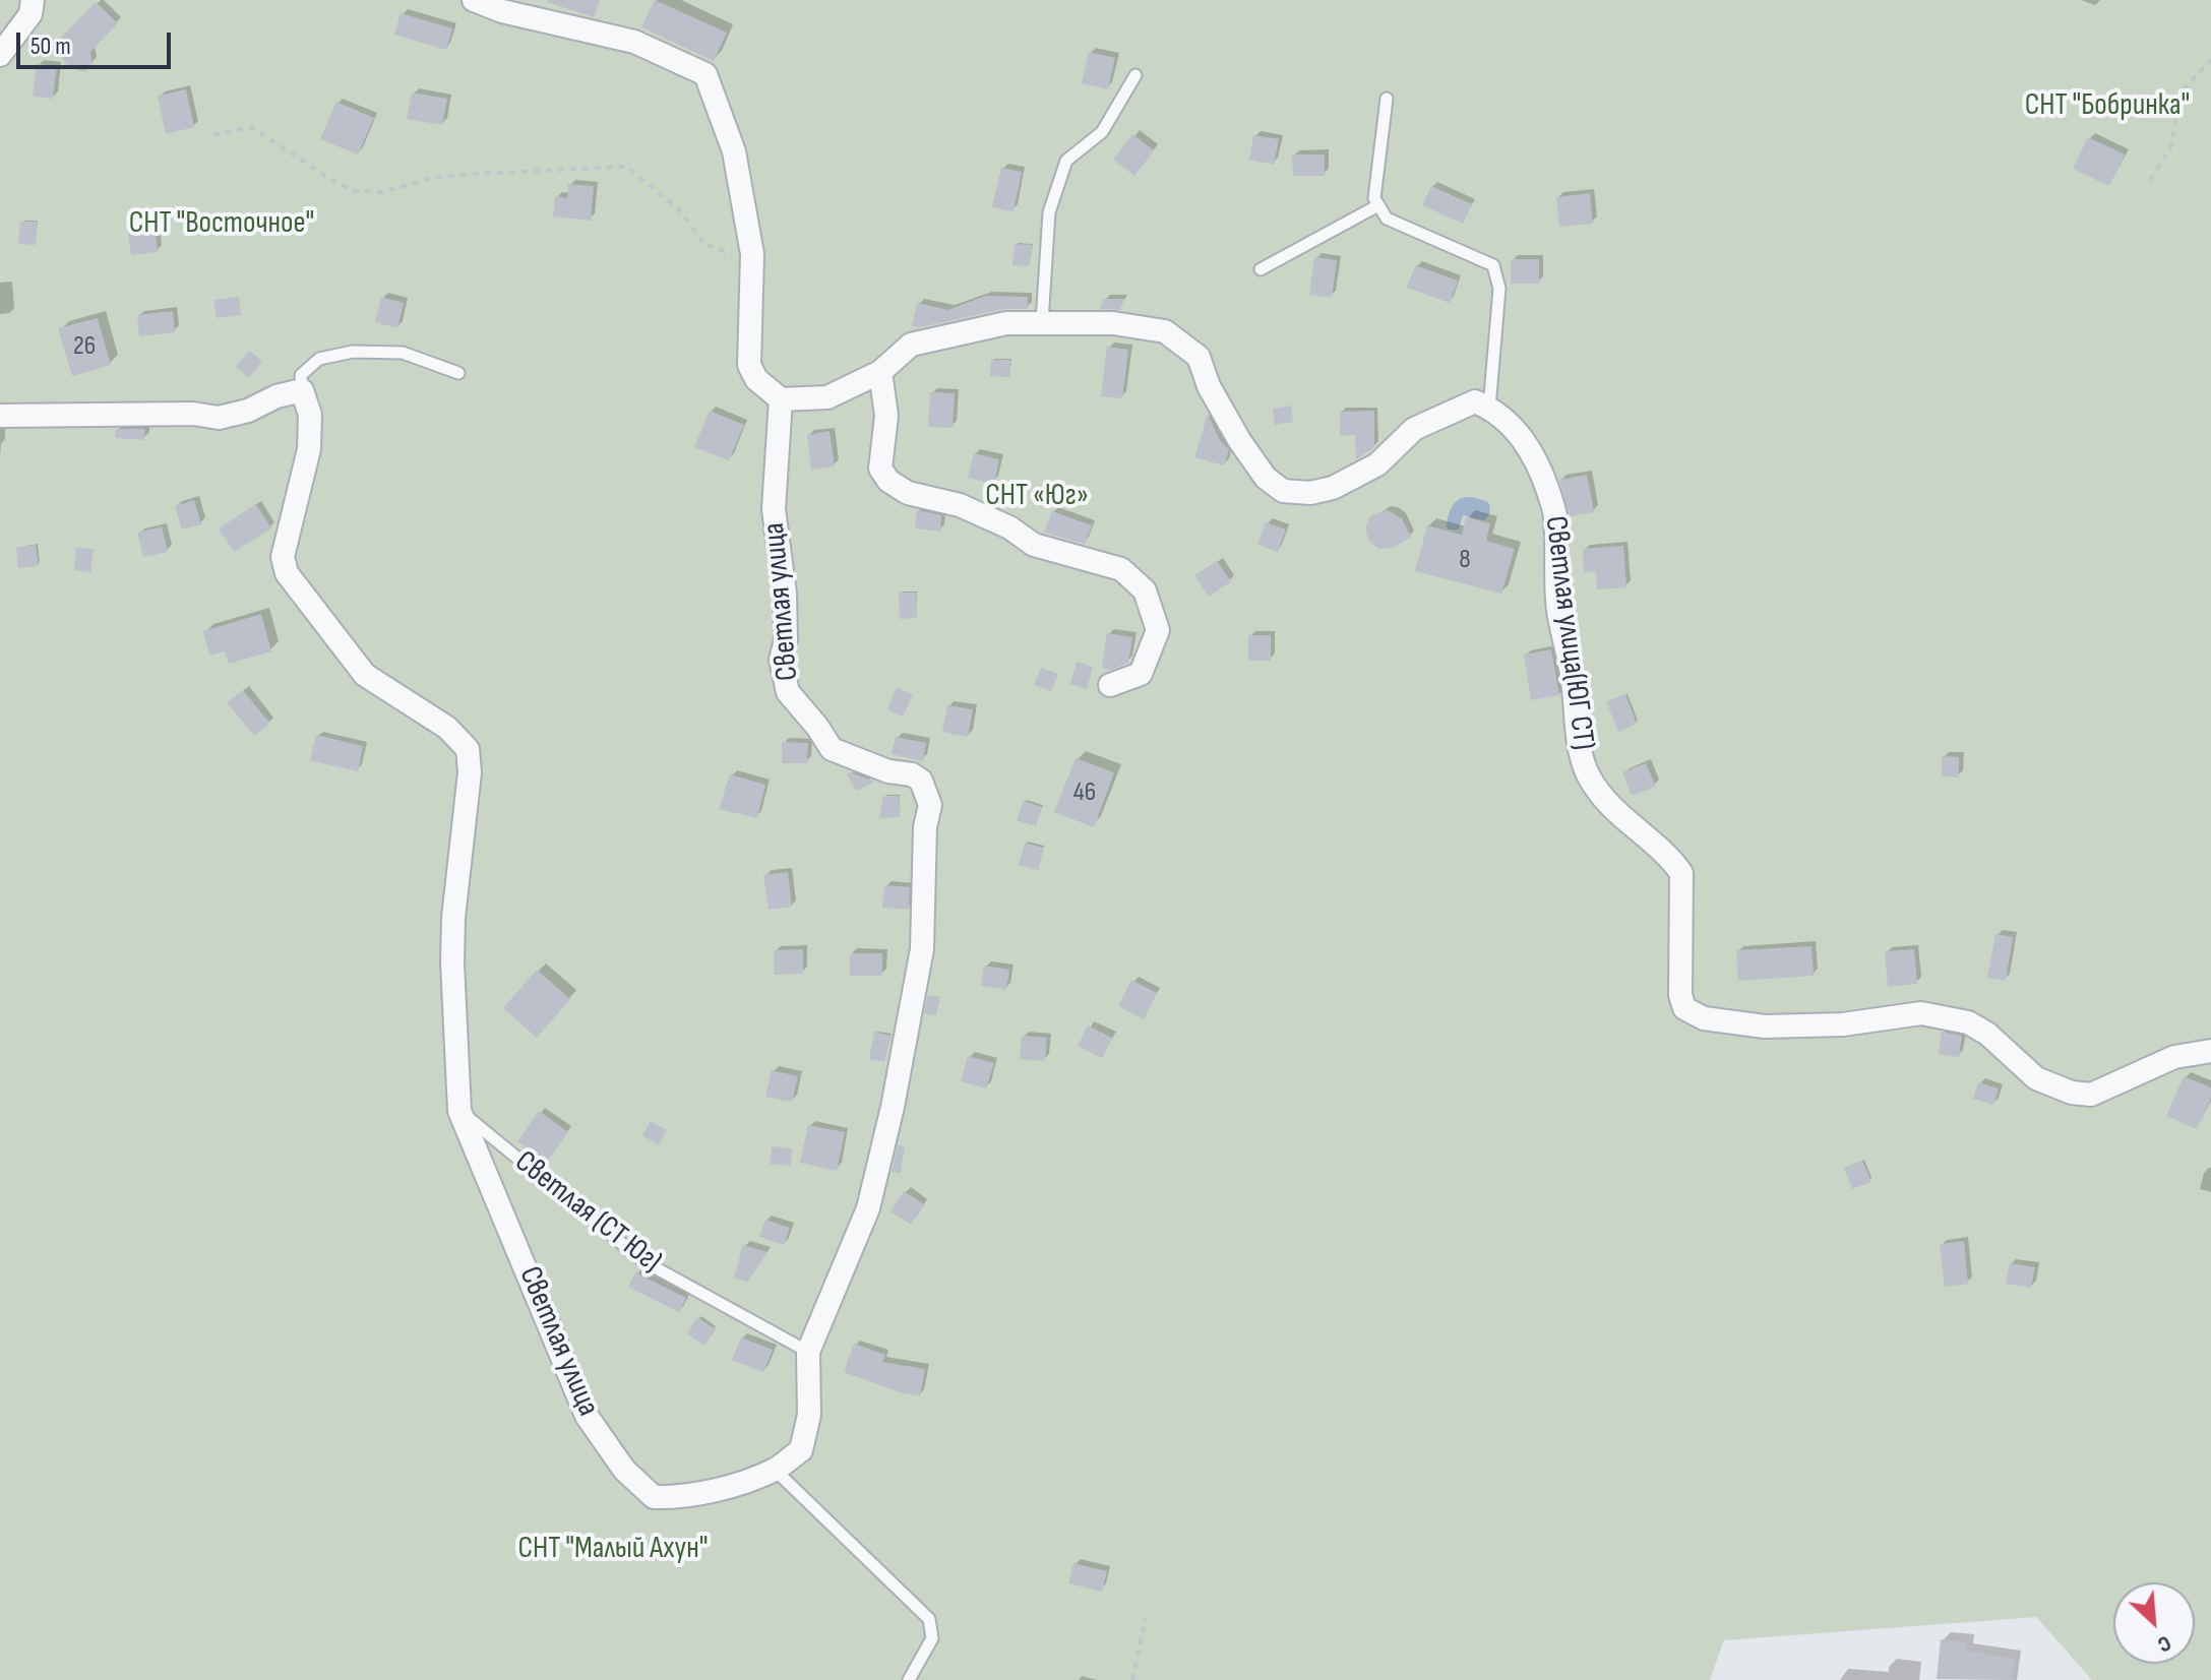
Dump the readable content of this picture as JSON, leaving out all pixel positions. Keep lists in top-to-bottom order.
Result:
{
  "streets": {
    "street": ["Светлая улица", "Светлая улица(ЮГ СТ)"],
    "lane": ["Светлая (СТ Юг)"]
  },
  "crossings": [
    ["Светлая улица", "Светлая (СТ Юг)"]
  ],
  "parks": [
    "СНТ \"Бобринка\"",
    "СНТ \"Восточное\"",
    "СНТ «Юг»",
    "СНТ \"Малый Ахун\""
  ],
  "house_numbers": ["26", "8", "46"],
  "scale_bar": "50 m",
  "north": "bottom right"
}
